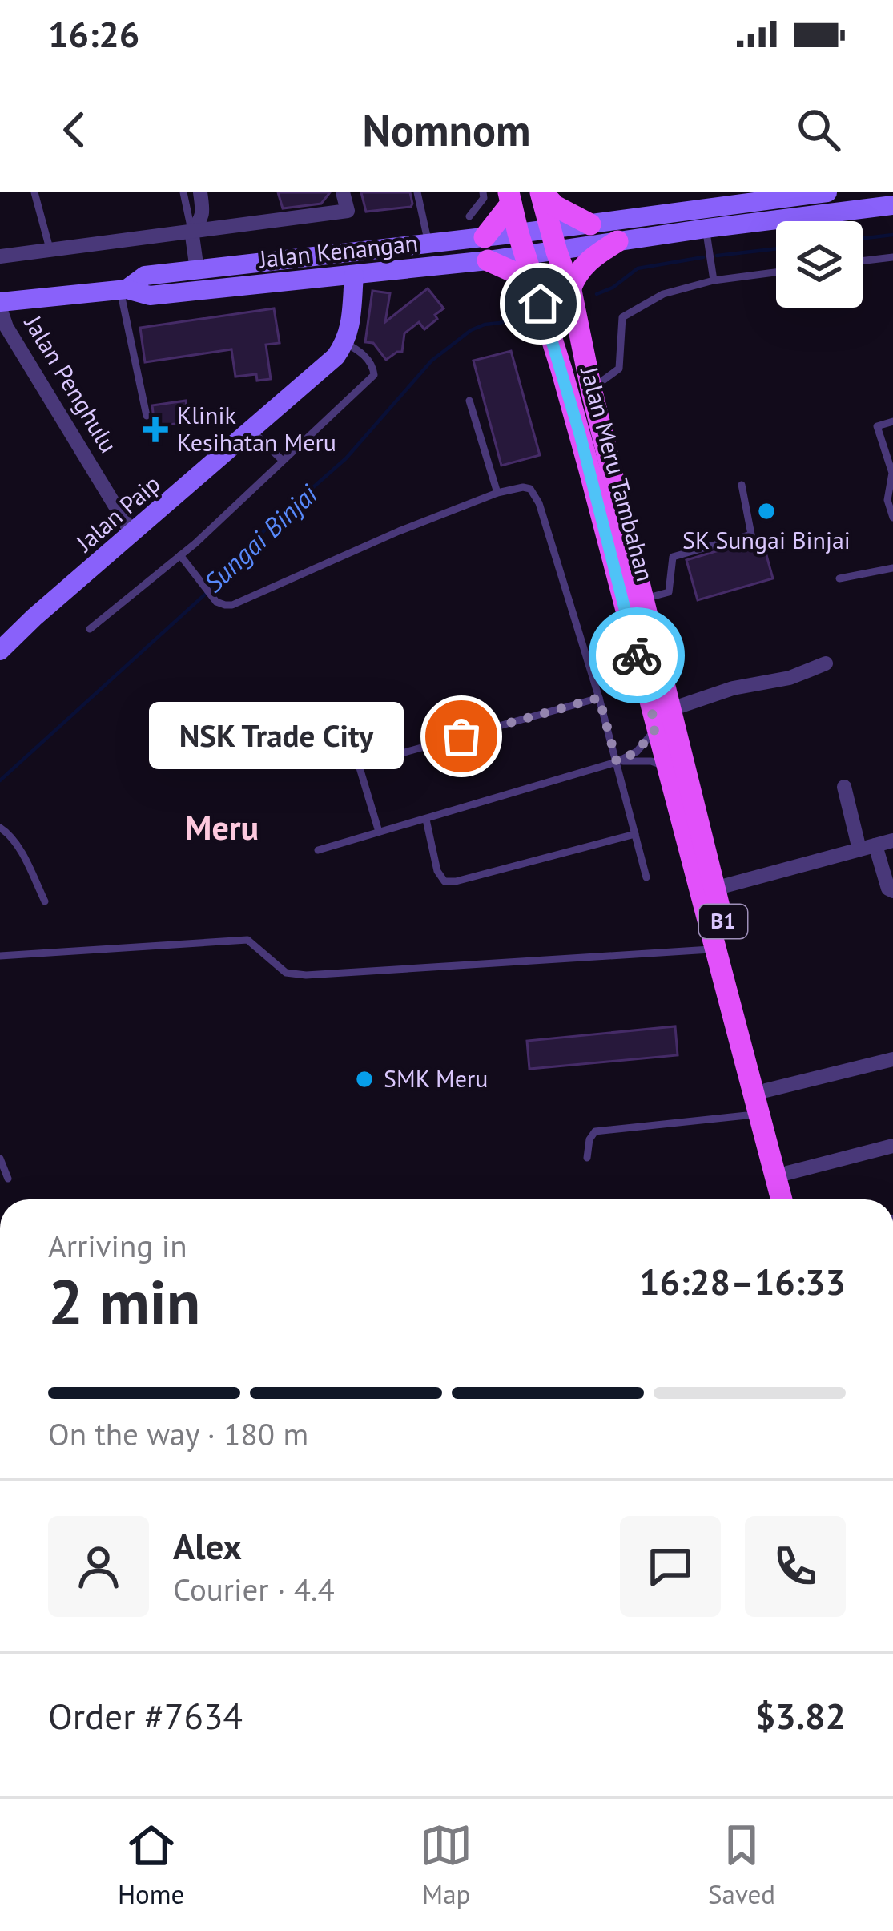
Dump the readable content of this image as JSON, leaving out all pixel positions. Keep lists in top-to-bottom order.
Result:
{
  "streets": {
    "main road": ["Jalan Meru Tambahan", "B1"],
    "street": ["Jalan Kenangan", "Jalan Penghulu", "Jalan Paip"]
  },
  "crossings": [
    ["Jalan Kenangan", "Jalan Penghulu"],
    ["Jalan Kenangan", "Jalan Meru Tambahan"],
    ["Jalan Penghulu", "Jalan Paip"]
  ],
  "districts": ["Meru"],
  "water": ["Sungai Binjai"],
  "places": {
    "health": ["Klinik Kesihatan Meru"],
    "other": ["SK Sungai Binjai", "NSK Trade City", "SMK Meru"]
  },
  "page": {
    "status": "16:26",
    "header": "Nomnom",
    "bubble": "NSK Trade City",
    "heading": ["2 min", "Arriving in", "16:28–16:33"],
    "panel": [
      "Alex",
      "Courier · 4.4",
      "Order #7634",
      "$3.82"
    ],
    "bar": "On the way · 180 m",
    "tabs": ["Home", "Map", "Saved"]
  }
}
